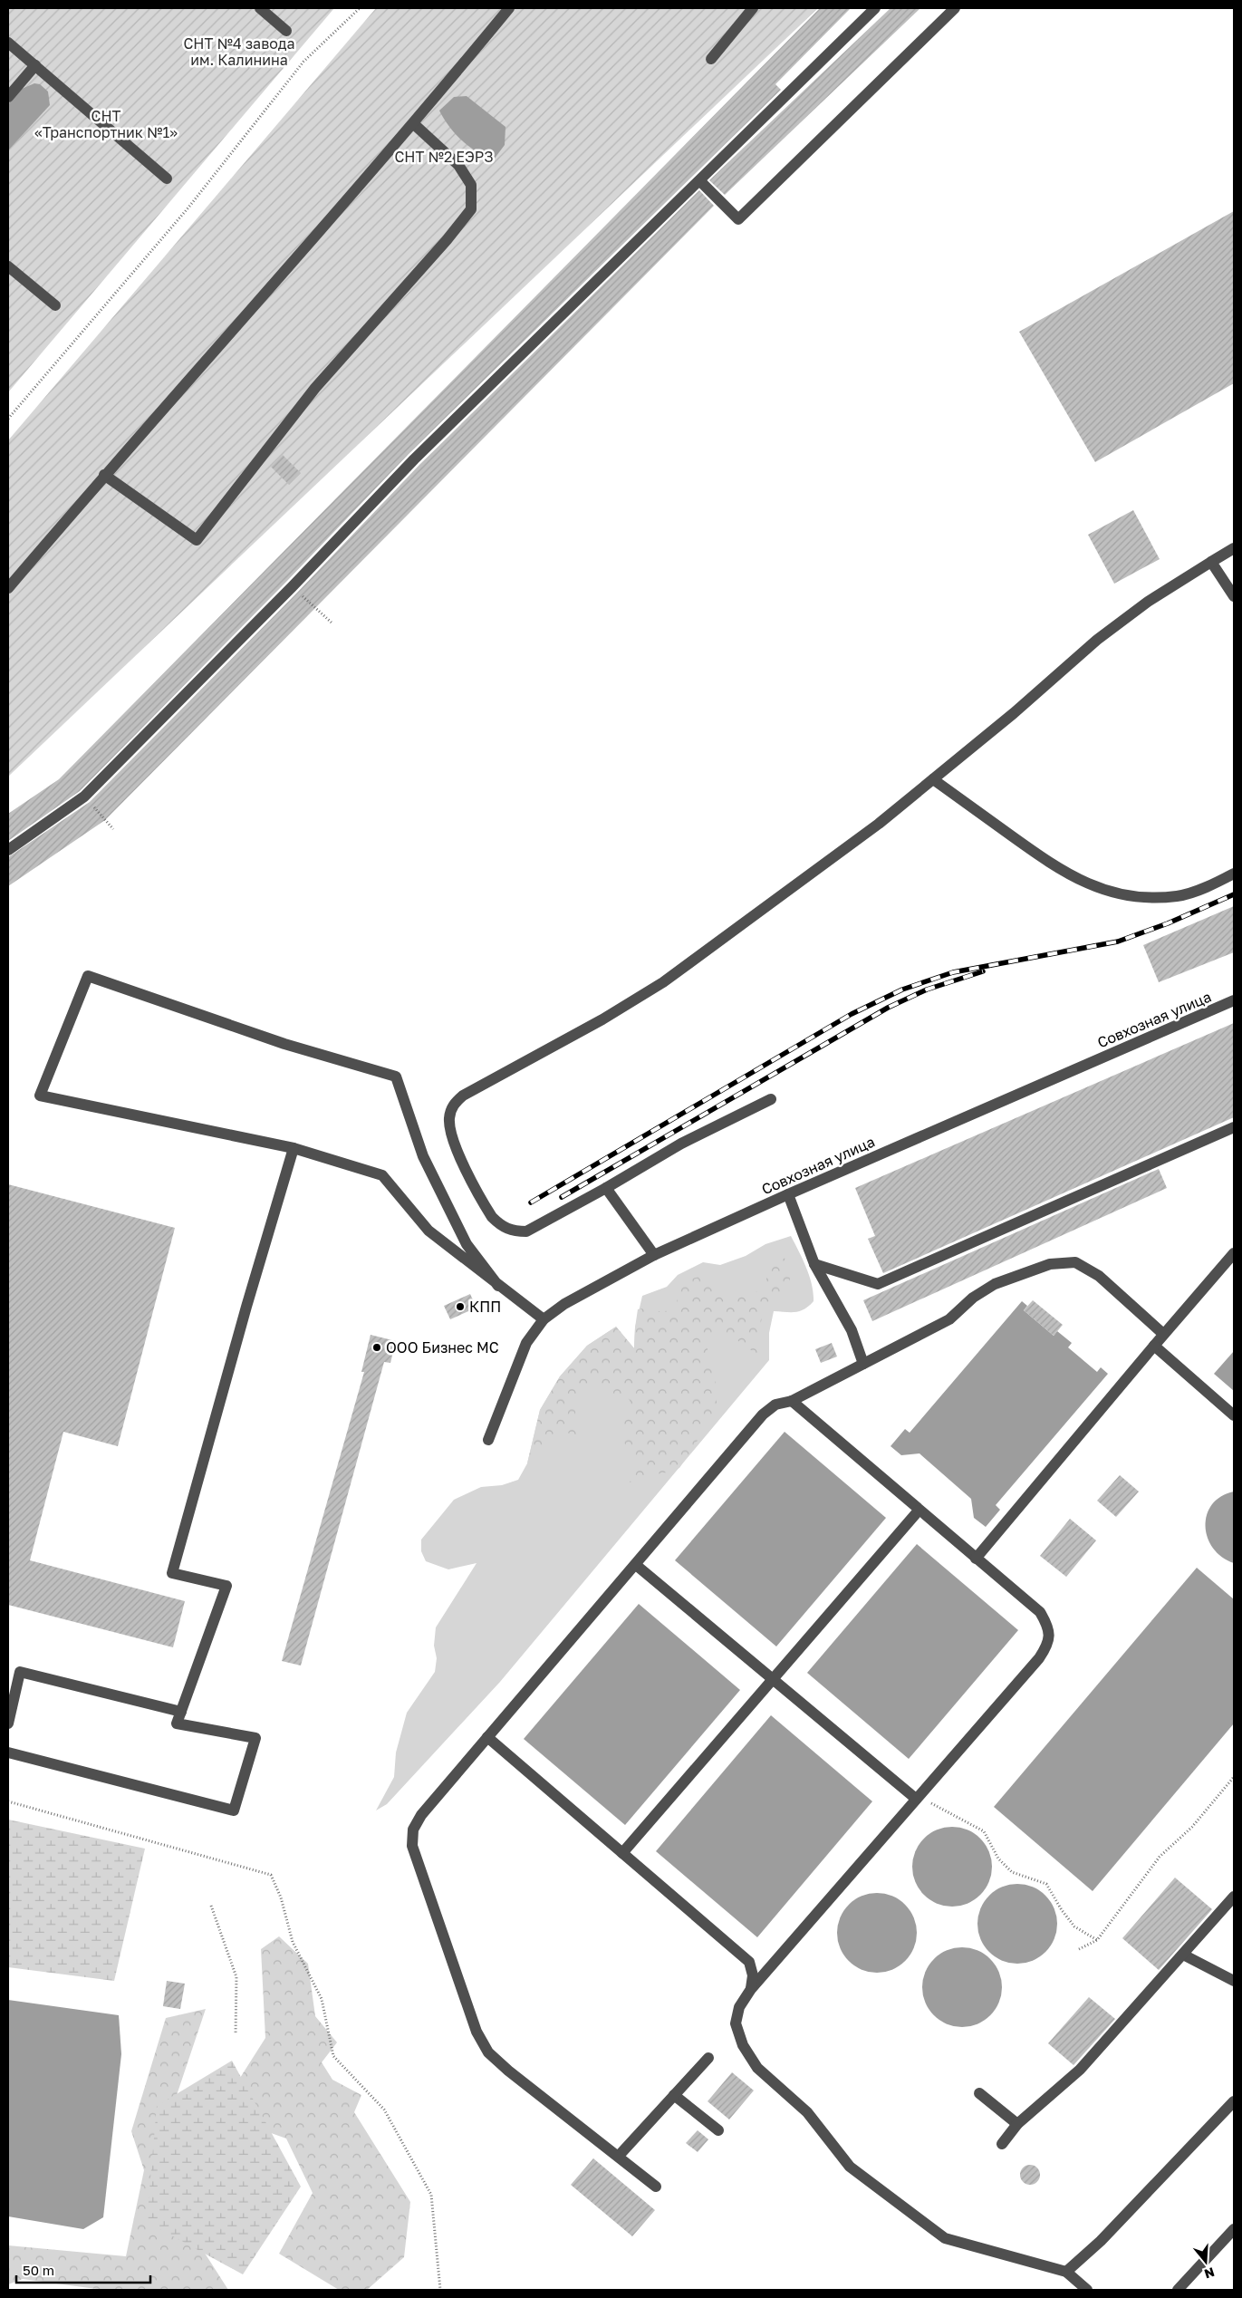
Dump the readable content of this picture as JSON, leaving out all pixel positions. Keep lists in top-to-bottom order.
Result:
{
  "streets": {
    "street": ["Совхозная улица"]
  },
  "parks": ["СНТ №4 завода им. Калинина", "СНТ «Транспортник №1»", "СНТ №2 ЕЭРЗ"],
  "places": ["КПП", "ООО Бизнес МС"],
  "scale_bar": "50 m",
  "north": "bottom"
}
